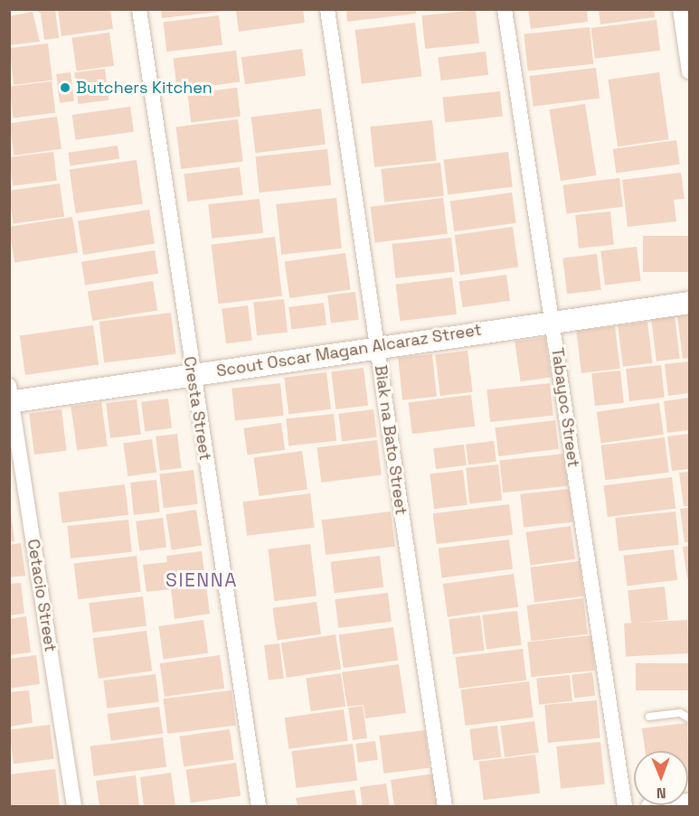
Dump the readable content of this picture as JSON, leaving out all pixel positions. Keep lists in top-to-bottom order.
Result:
{
  "streets": {
    "street": [
      "Scout Oscar Magan Alcaraz Street",
      "Tabayoc Street",
      "Cresta Street",
      "Biak na Bato Street",
      "Cetacio Street"
    ]
  },
  "crossings": [
    ["Scout Oscar Magan Alcaraz Street", "Tabayoc Street"],
    ["Scout Oscar Magan Alcaraz Street", "Cresta Street"],
    ["Scout Oscar Magan Alcaraz Street", "Biak na Bato Street"],
    ["Scout Oscar Magan Alcaraz Street", "Cetacio Street"]
  ],
  "districts": ["SIENNA"],
  "places": ["Butchers Kitchen"],
  "north": "bottom"
}
